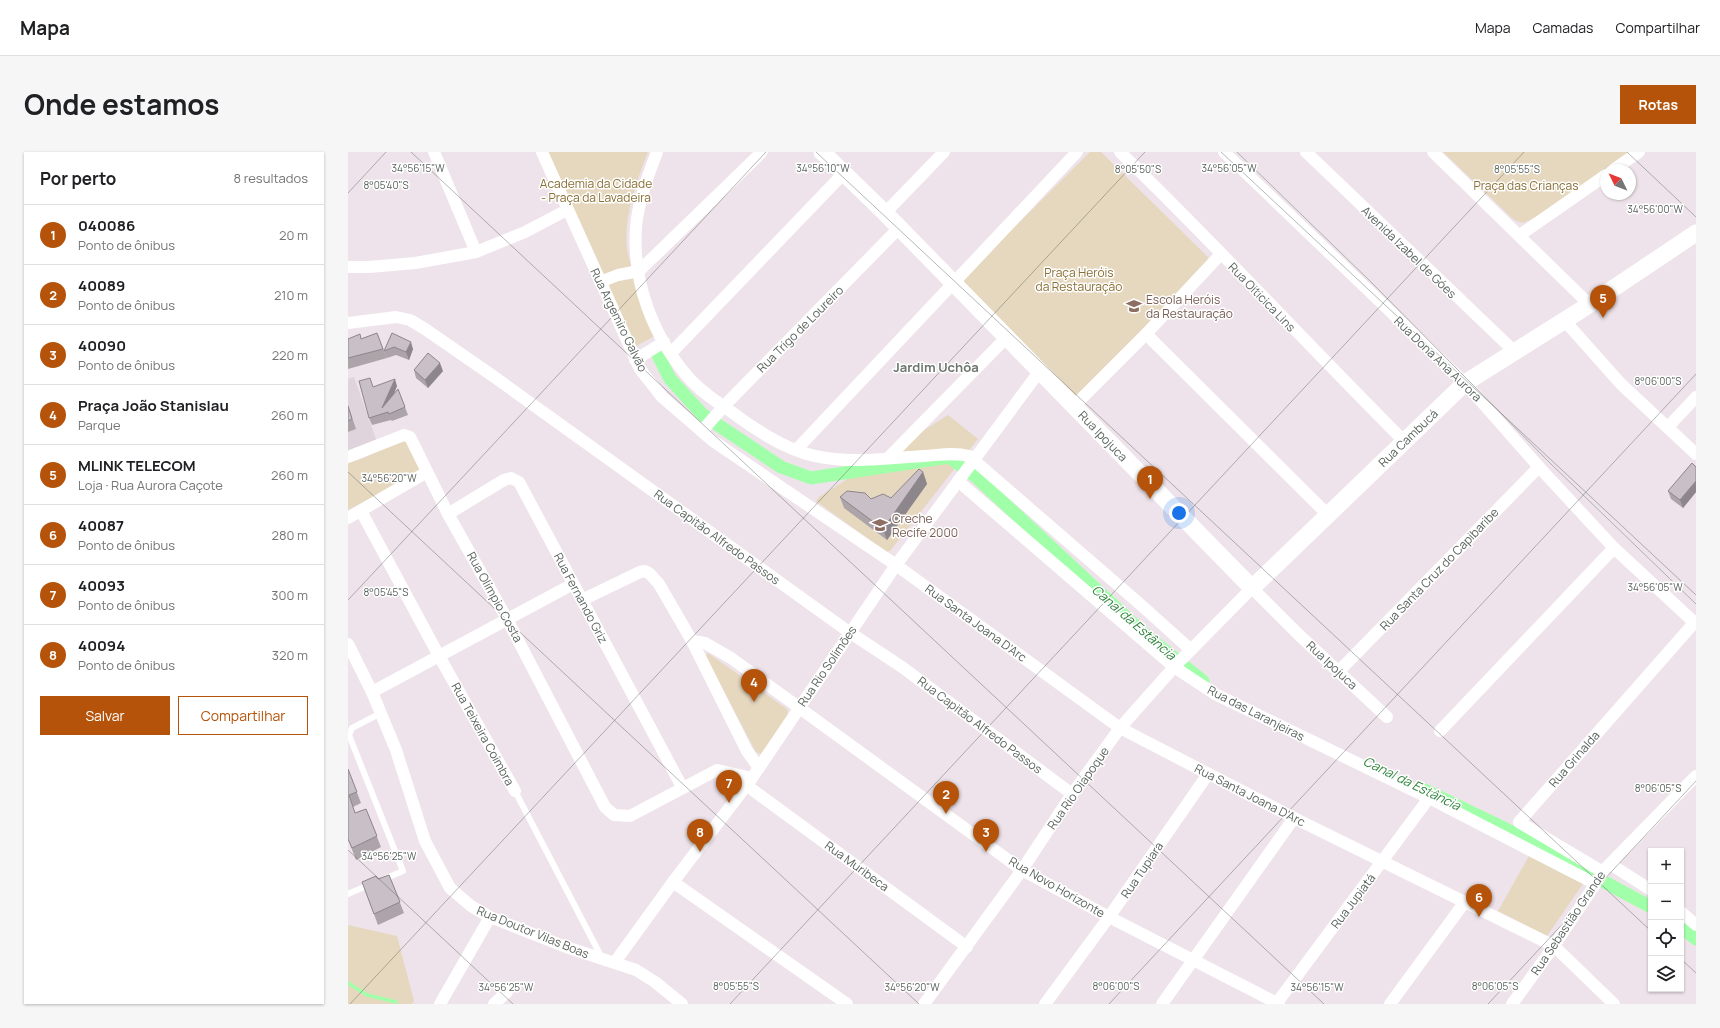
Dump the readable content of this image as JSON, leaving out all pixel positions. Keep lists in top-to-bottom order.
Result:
{
  "streets": {
    "main road": ["Rua Ipojuca", "Rua Cambucá"],
    "street": [
      "Avenida Izabel de Góes",
      "Rua Oiticica Lins",
      "Rua Argemiro Galvão",
      "Rua Trigo de Loureiro",
      "Rua Dona Ana Aurora",
      "Rua Capitão Alfredo Passos",
      "Rua Santa Cruz do Capibaribe",
      "Rua Olímpio Costa",
      "Rua Fernando Griz",
      "Rua Santa Joana D'Arc",
      "Rua Rio Solimões",
      "Rua das Laranjeiras",
      "Rua Teixeira Coimbra",
      "Rua Grinalda",
      "Rua Rio Oiapoque",
      "Rua Muribeca",
      "Rua Tupiara",
      "Rua Novo Horizonte",
      "Rua Jupiatá",
      "Rua Sebastião Grande",
      "Rua Doutor Vilas Boas"
    ]
  },
  "crossings": [
    ["Avenida Izabel de Góes", "Rua Cambucá"],
    ["Rua Oiticica Lins", "Rua Cambucá"],
    ["Rua Argemiro Galvão", "Rua Trigo de Loureiro"],
    ["Rua Argemiro Galvão", "Rua Santa Joana D'Arc"],
    ["Rua Argemiro Galvão", "Rua Rio Solimões"],
    ["Rua Trigo de Loureiro", "Rua Ipojuca"],
    ["Rua Dona Ana Aurora", "Rua Cambucá"],
    ["Rua Dona Ana Aurora", "Rua Santa Cruz do Capibaribe"],
    ["Rua Dona Ana Aurora", "Rua Grinalda"],
    ["Rua Ipojuca", "Rua Cambucá"],
    ["Rua Ipojuca", "Rua Santa Cruz do Capibaribe"],
    ["Rua Ipojuca", "Rua Rio Solimões"],
    ["Rua Ipojuca", "Rua Rio Oiapoque"],
    ["Rua Cambucá", "Rua Rio Oiapoque"],
    ["Rua Capitão Alfredo Passos", "Rua Rio Solimões"],
    ["Rua Capitão Alfredo Passos", "Rua Rio Oiapoque"],
    ["Rua Olímpio Costa", "Rua Fernando Griz"],
    ["Rua Santa Joana D'Arc", "Rua Rio Solimões"],
    ["Rua Santa Joana D'Arc", "Rua Rio Oiapoque"],
    ["Rua Santa Joana D'Arc", "Rua Tupiara"],
    ["Rua Santa Joana D'Arc", "Rua Jupiatá"],
    ["Rua Santa Joana D'Arc", "Rua Sebastião Grande"],
    ["Rua Rio Solimões", "Rua das Laranjeiras"],
    ["Rua Rio Solimões", "Rua Muribeca"],
    ["Rua Rio Solimões", "Rua Novo Horizonte"],
    ["Rua Rio Solimões", "Rua Doutor Vilas Boas"],
    ["Rua das Laranjeiras", "Rua Grinalda"],
    ["Rua das Laranjeiras", "Rua Rio Oiapoque"],
    ["Rua das Laranjeiras", "Rua Jupiatá"],
    ["Rua das Laranjeiras", "Rua Sebastião Grande"],
    ["Rua Teixeira Coimbra", "Rua Doutor Vilas Boas"],
    ["Rua Grinalda", "Rua Sebastião Grande"],
    ["Rua Rio Oiapoque", "Rua Muribeca"],
    ["Rua Rio Oiapoque", "Rua Novo Horizonte"],
    ["Rua Tupiara", "Rua Novo Horizonte"],
    ["Rua Novo Horizonte", "Rua Jupiatá"]
  ],
  "districts": ["Jardim Uchôa"],
  "water": ["Canal da Estância"],
  "parks": ["Academia da Cidade - Praça da Lavadeira", "Praça das Crianças", "Praça Heróis da Restauração"],
  "places": {
    "school or university": ["Escola Heróis da Restauração", "Creche Recife 2000"]
  },
  "north": "top left",
  "page": {
    "header": "Mapa",
    "nav": ["Mapa", "Camadas", "Compartilhar"],
    "title": "Onde estamos",
    "buttons": [
      "Rotas",
      ["Salvar", "Compartilhar"]
    ],
    "heading": ["Por perto", "8 resultados"],
    "list": [
      {
        "mark": "1",
        "name": "040086",
        "note": "Ponto de ônibus",
        "value": "20 m"
      },
      {
        "mark": "2",
        "name": "40089",
        "note": "Ponto de ônibus",
        "value": "210 m"
      },
      {
        "mark": "3",
        "name": "40090",
        "note": "Ponto de ônibus",
        "value": "220 m"
      },
      {
        "mark": "4",
        "name": "Praça João Stanislau",
        "note": "Parque",
        "value": "260 m"
      },
      {
        "mark": "5",
        "name": "MLINK TELECOM",
        "note": "Loja · Rua Aurora Caçote",
        "value": "260 m"
      },
      {
        "mark": "6",
        "name": "40087",
        "note": "Ponto de ônibus",
        "value": "280 m"
      },
      {
        "mark": "7",
        "name": "40093",
        "note": "Ponto de ônibus",
        "value": "300 m"
      },
      {
        "mark": "8",
        "name": "40094",
        "note": "Ponto de ônibus",
        "value": "320 m"
      }
    ],
    "pins": [
      "5",
      "1",
      "4",
      "7",
      "2",
      "3",
      "8",
      "6"
    ],
    "map_buttons": ["+", "−"]
  },
  "coordinates": [
    "34°56'15\"W",
    "34°56'10\"W",
    "34°56'05\"W",
    "8°05'50\"S",
    "8°05'55\"S",
    "8°05'40\"S",
    "34°56'00\"W",
    "8°06'00\"S",
    "34°56'20\"W",
    "8°05'45\"S",
    "8°06'05\"S",
    "34°56'25\"W"
  ]
}
